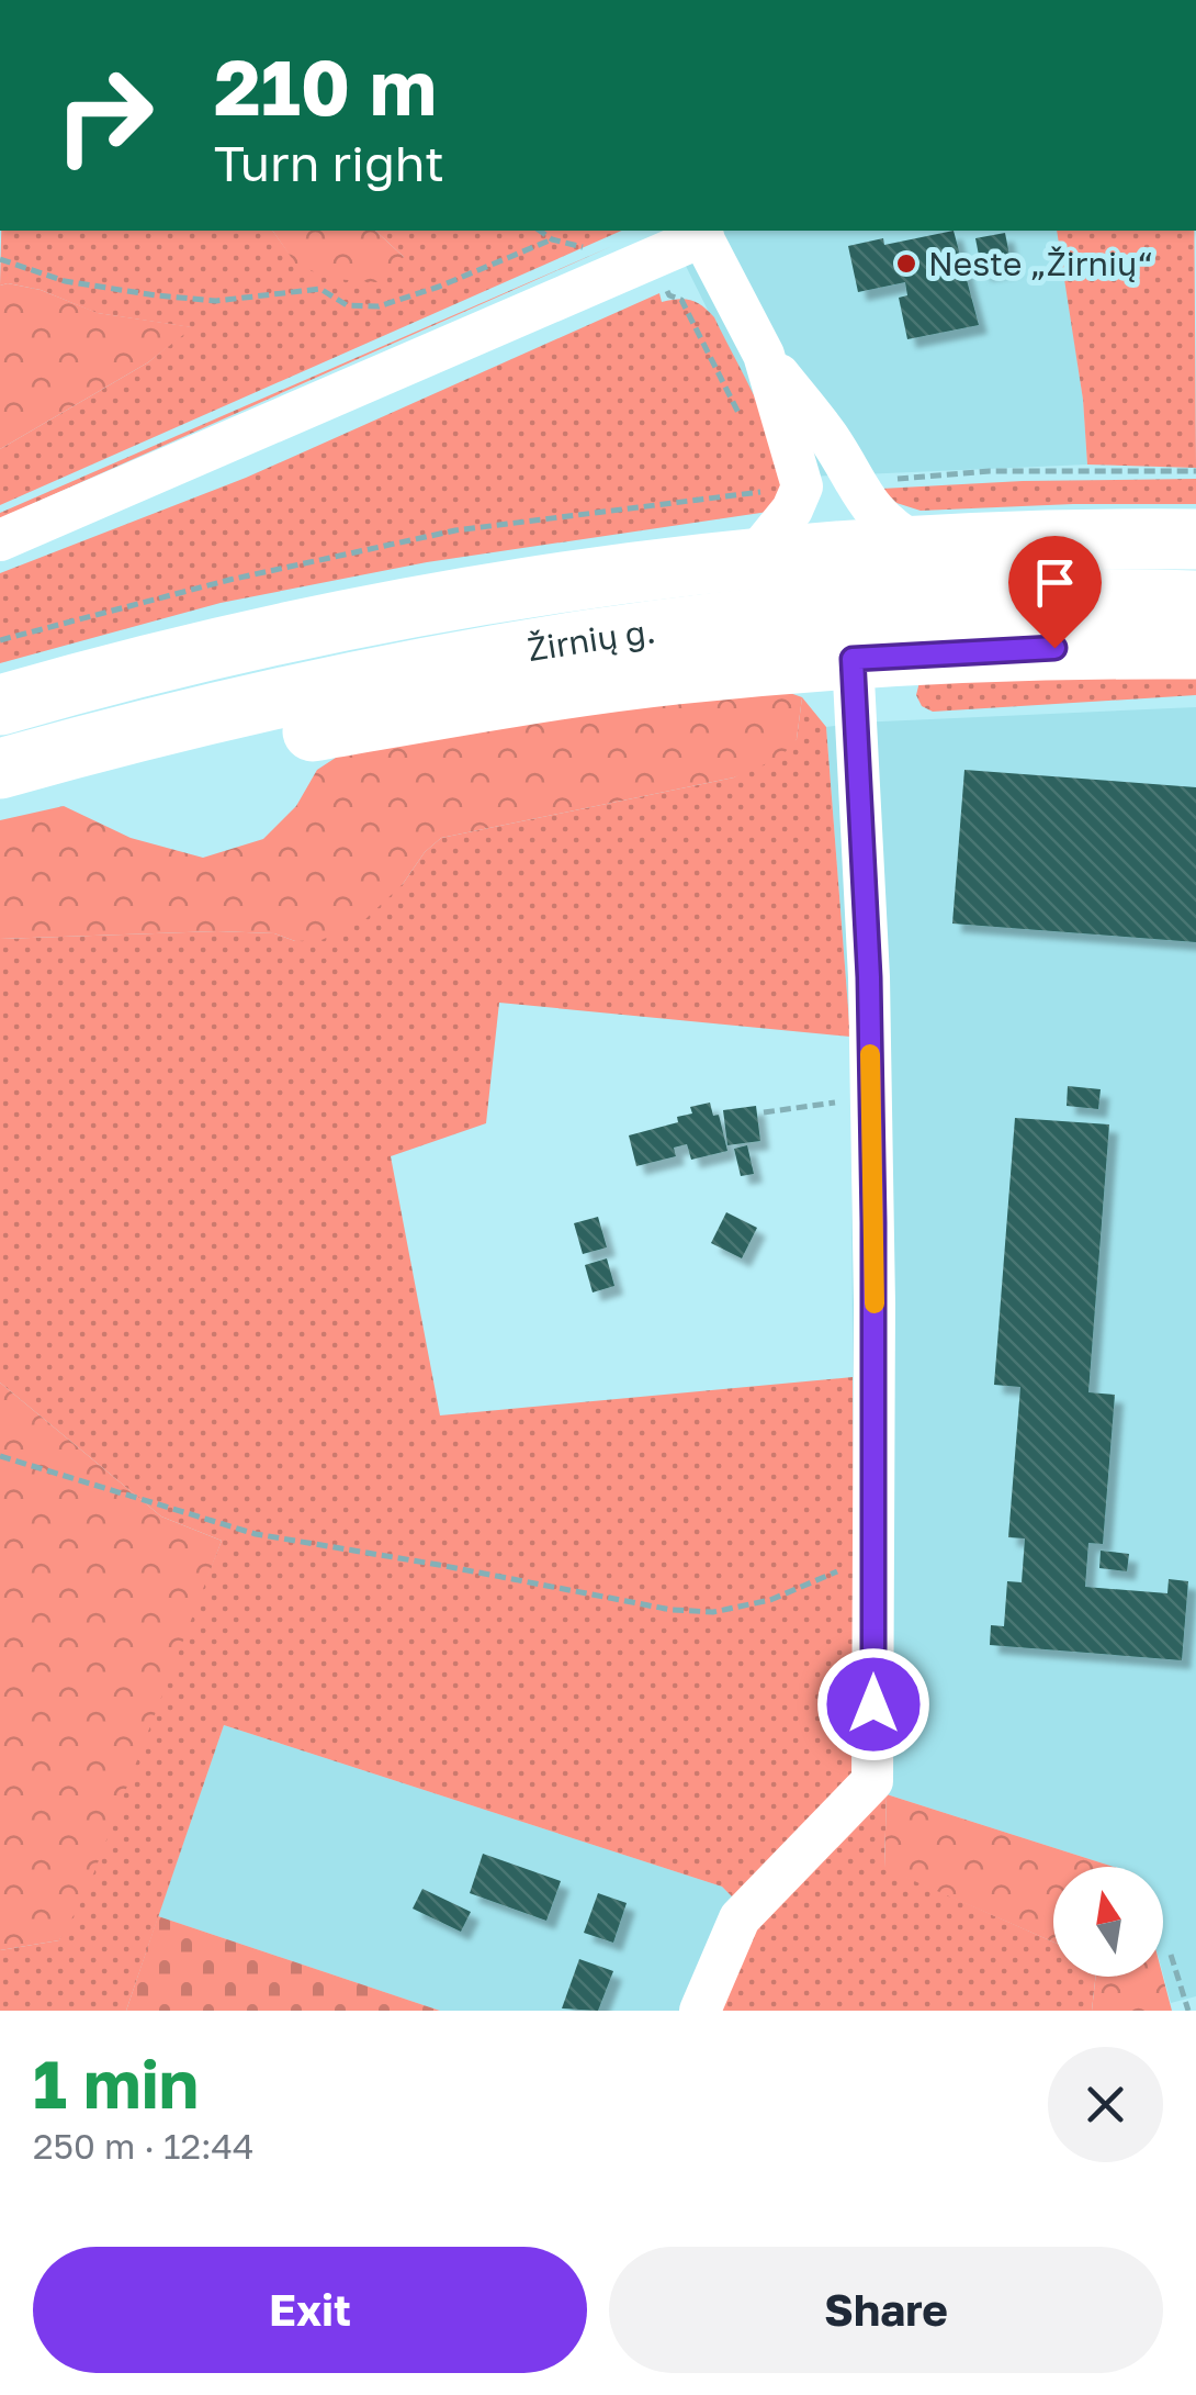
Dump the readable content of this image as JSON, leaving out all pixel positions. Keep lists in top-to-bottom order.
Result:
{
  "streets": {
    "highway": ["Žirnių g."]
  },
  "places": ["Neste „Žirnių“"],
  "north": "top",
  "page": {
    "turn": ["210 m", "Turn right"],
    "heading": ["1 min", "250 m · 12:44"],
    "buttons": ["Exit", "Share"]
  }
}
